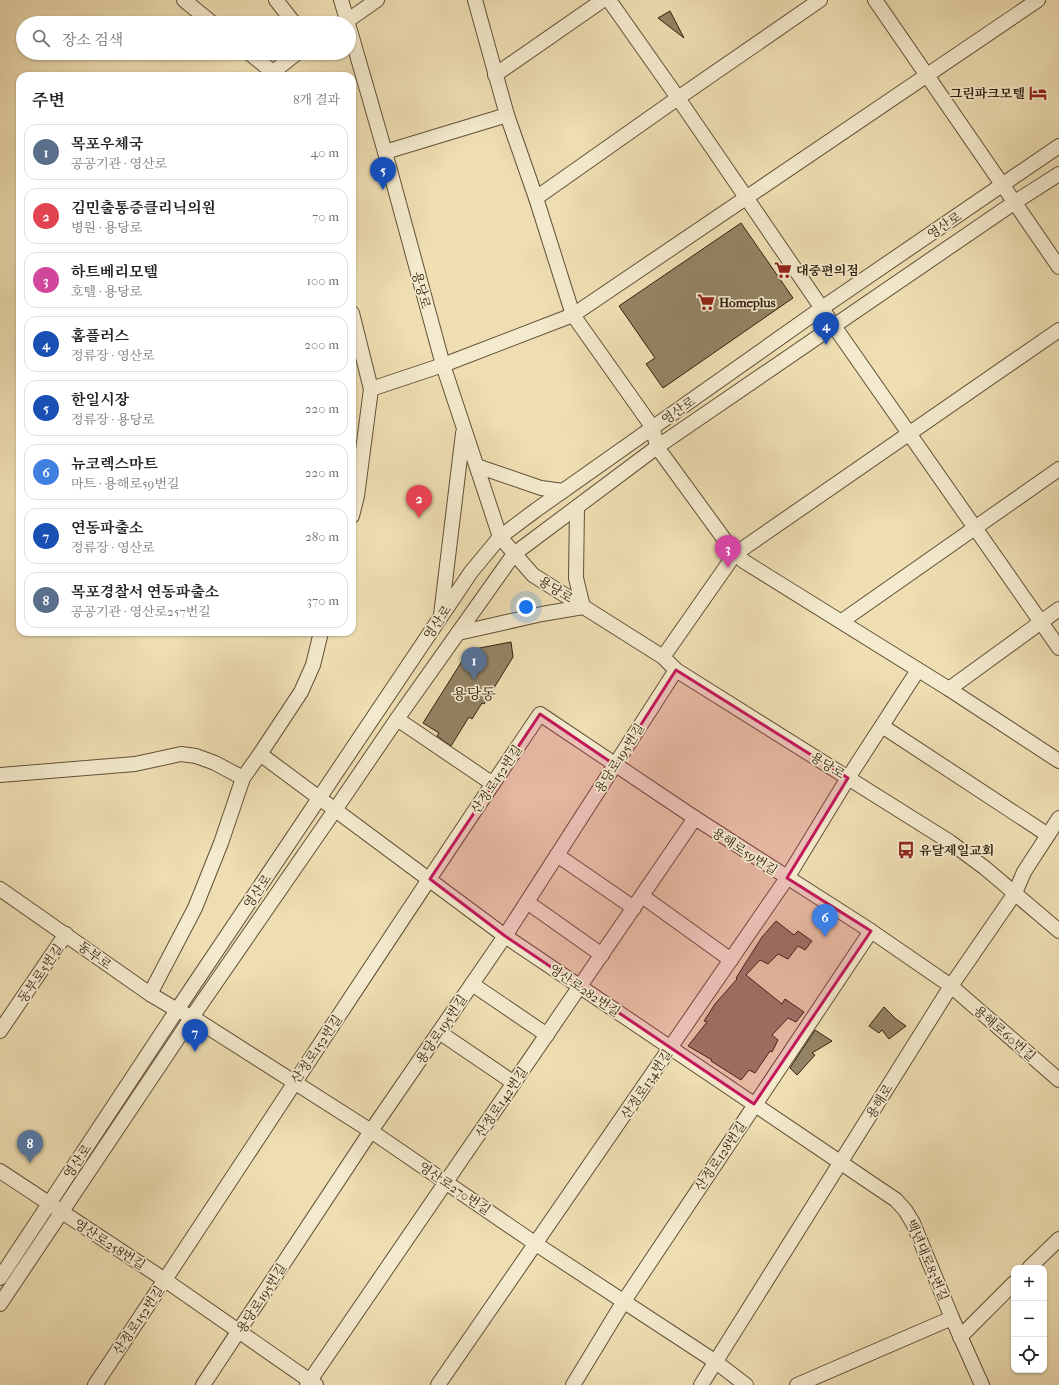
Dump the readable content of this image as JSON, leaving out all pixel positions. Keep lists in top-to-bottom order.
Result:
{
  "streets": {
    "street": [
      "영산로",
      "용당로",
      "용당로195번길",
      "산정로152번길",
      "용해로59번길",
      "동부로",
      "동부로5번길",
      "영산로282번길",
      "용해로60번길",
      "산정로134번길",
      "용해로",
      "산정로142번길",
      "산정로128번길",
      "영산로270번길",
      "영산로258번길",
      "백년대로83번길"
    ]
  },
  "crossings": [
    ["영산로", "용당로"],
    ["영산로", "동부로"],
    ["영산로", "영산로282번길"],
    ["영산로", "영산로270번길"],
    ["영산로", "영산로258번길"],
    ["용당로", "용당로195번길"],
    ["용당로", "산정로134번길"],
    ["용당로", "용해로"],
    ["용당로195번길", "용해로59번길"],
    ["용당로195번길", "영산로282번길"],
    ["용당로195번길", "영산로270번길"],
    ["용당로195번길", "영산로258번길"],
    ["산정로152번길", "용해로59번길"],
    ["산정로152번길", "영산로282번길"],
    ["산정로152번길", "영산로270번길"],
    ["산정로152번길", "영산로258번길"],
    ["용해로59번길", "용해로60번길"],
    ["용해로59번길", "산정로134번길"],
    ["용해로59번길", "용해로"],
    ["용해로59번길", "산정로142번길"],
    ["용해로59번길", "산정로128번길"],
    ["동부로", "동부로5번길"],
    ["동부로", "영산로270번길"],
    ["영산로282번길", "산정로134번길"],
    ["영산로282번길", "용해로"],
    ["영산로282번길", "산정로142번길"],
    ["영산로282번길", "산정로128번길"],
    ["영산로282번길", "백년대로83번길"],
    ["용해로60번길", "용해로"],
    ["산정로134번길", "영산로270번길"],
    ["용해로", "영산로270번길"],
    ["용해로", "백년대로83번길"],
    ["산정로142번길", "영산로270번길"],
    ["산정로142번길", "영산로258번길"],
    ["산정로128번길", "영산로270번길"]
  ],
  "districts": ["용당동"],
  "places": {
    "hotel": ["그린파크모텔"],
    "supermarket": ["대중편의점", "Homeplus"],
    "bus stop": ["유달제일교회"]
  },
  "page": {
    "search": "장소 검색",
    "heading": ["주변", "8개 결과"],
    "list": [
      {
        "mark": "1",
        "name": "목포우체국",
        "note": "공공기관 · 영산로",
        "value": "40 m"
      },
      {
        "mark": "2",
        "name": "김민출통증클리닉의원",
        "note": "병원 · 용당로",
        "value": "70 m"
      },
      {
        "mark": "3",
        "name": "하트베리모텔",
        "note": "호텔 · 용당로",
        "value": "100 m"
      },
      {
        "mark": "4",
        "name": "홈플러스",
        "note": "정류장 · 영산로",
        "value": "200 m"
      },
      {
        "mark": "5",
        "name": "한일시장",
        "note": "정류장 · 용당로",
        "value": "220 m"
      },
      {
        "mark": "6",
        "name": "뉴코렉스마트",
        "note": "마트 · 용해로59번길",
        "value": "220 m"
      },
      {
        "mark": "7",
        "name": "연동파출소",
        "note": "정류장 · 영산로",
        "value": "280 m"
      },
      {
        "mark": "8",
        "name": "목포경찰서 연동파출소",
        "note": "공공기관 · 영산로257번길",
        "value": "370 m"
      }
    ],
    "pins": [
      "5",
      "4",
      "2",
      "3",
      "1",
      "6",
      "7",
      "8"
    ],
    "map_buttons": ["+", "−"]
  }
}
